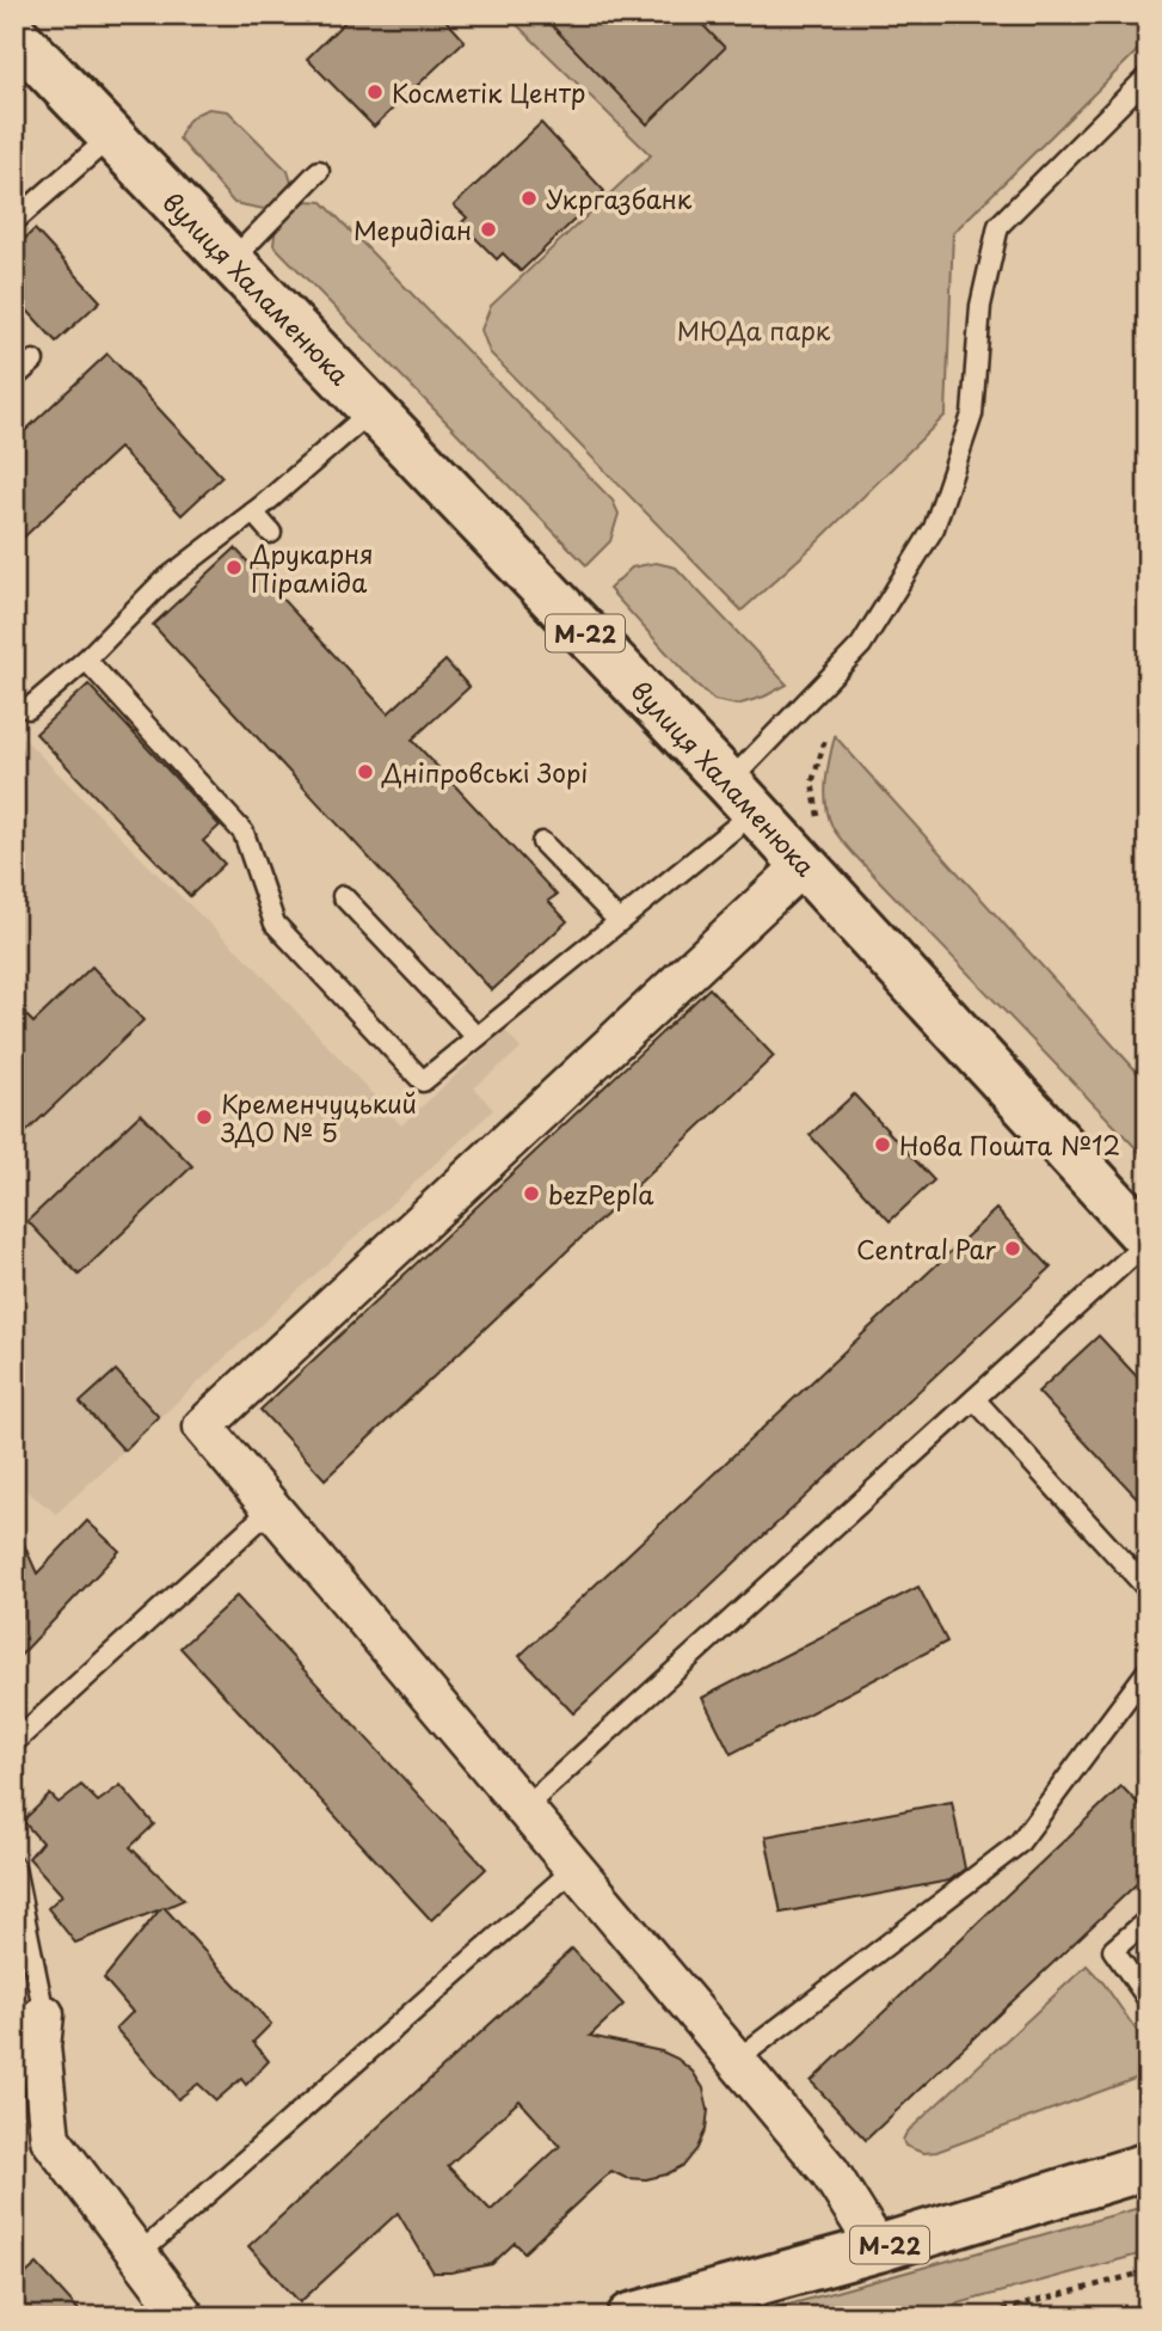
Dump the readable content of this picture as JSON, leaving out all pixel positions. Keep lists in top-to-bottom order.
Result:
{
  "streets": {
    "highway": ["вулиця Халаменюка", "М-22"]
  },
  "parks": ["МЮДа парк"],
  "places": [
    "Косметік Центр",
    "Укргазбанк",
    "Меридіан",
    "Друкарня Піраміда",
    "Дніпровські Зорі",
    "Кременчуцький ЗДО № 5",
    "Нова Пошта №12",
    "bezPepla",
    "Central Par"
  ]
}
